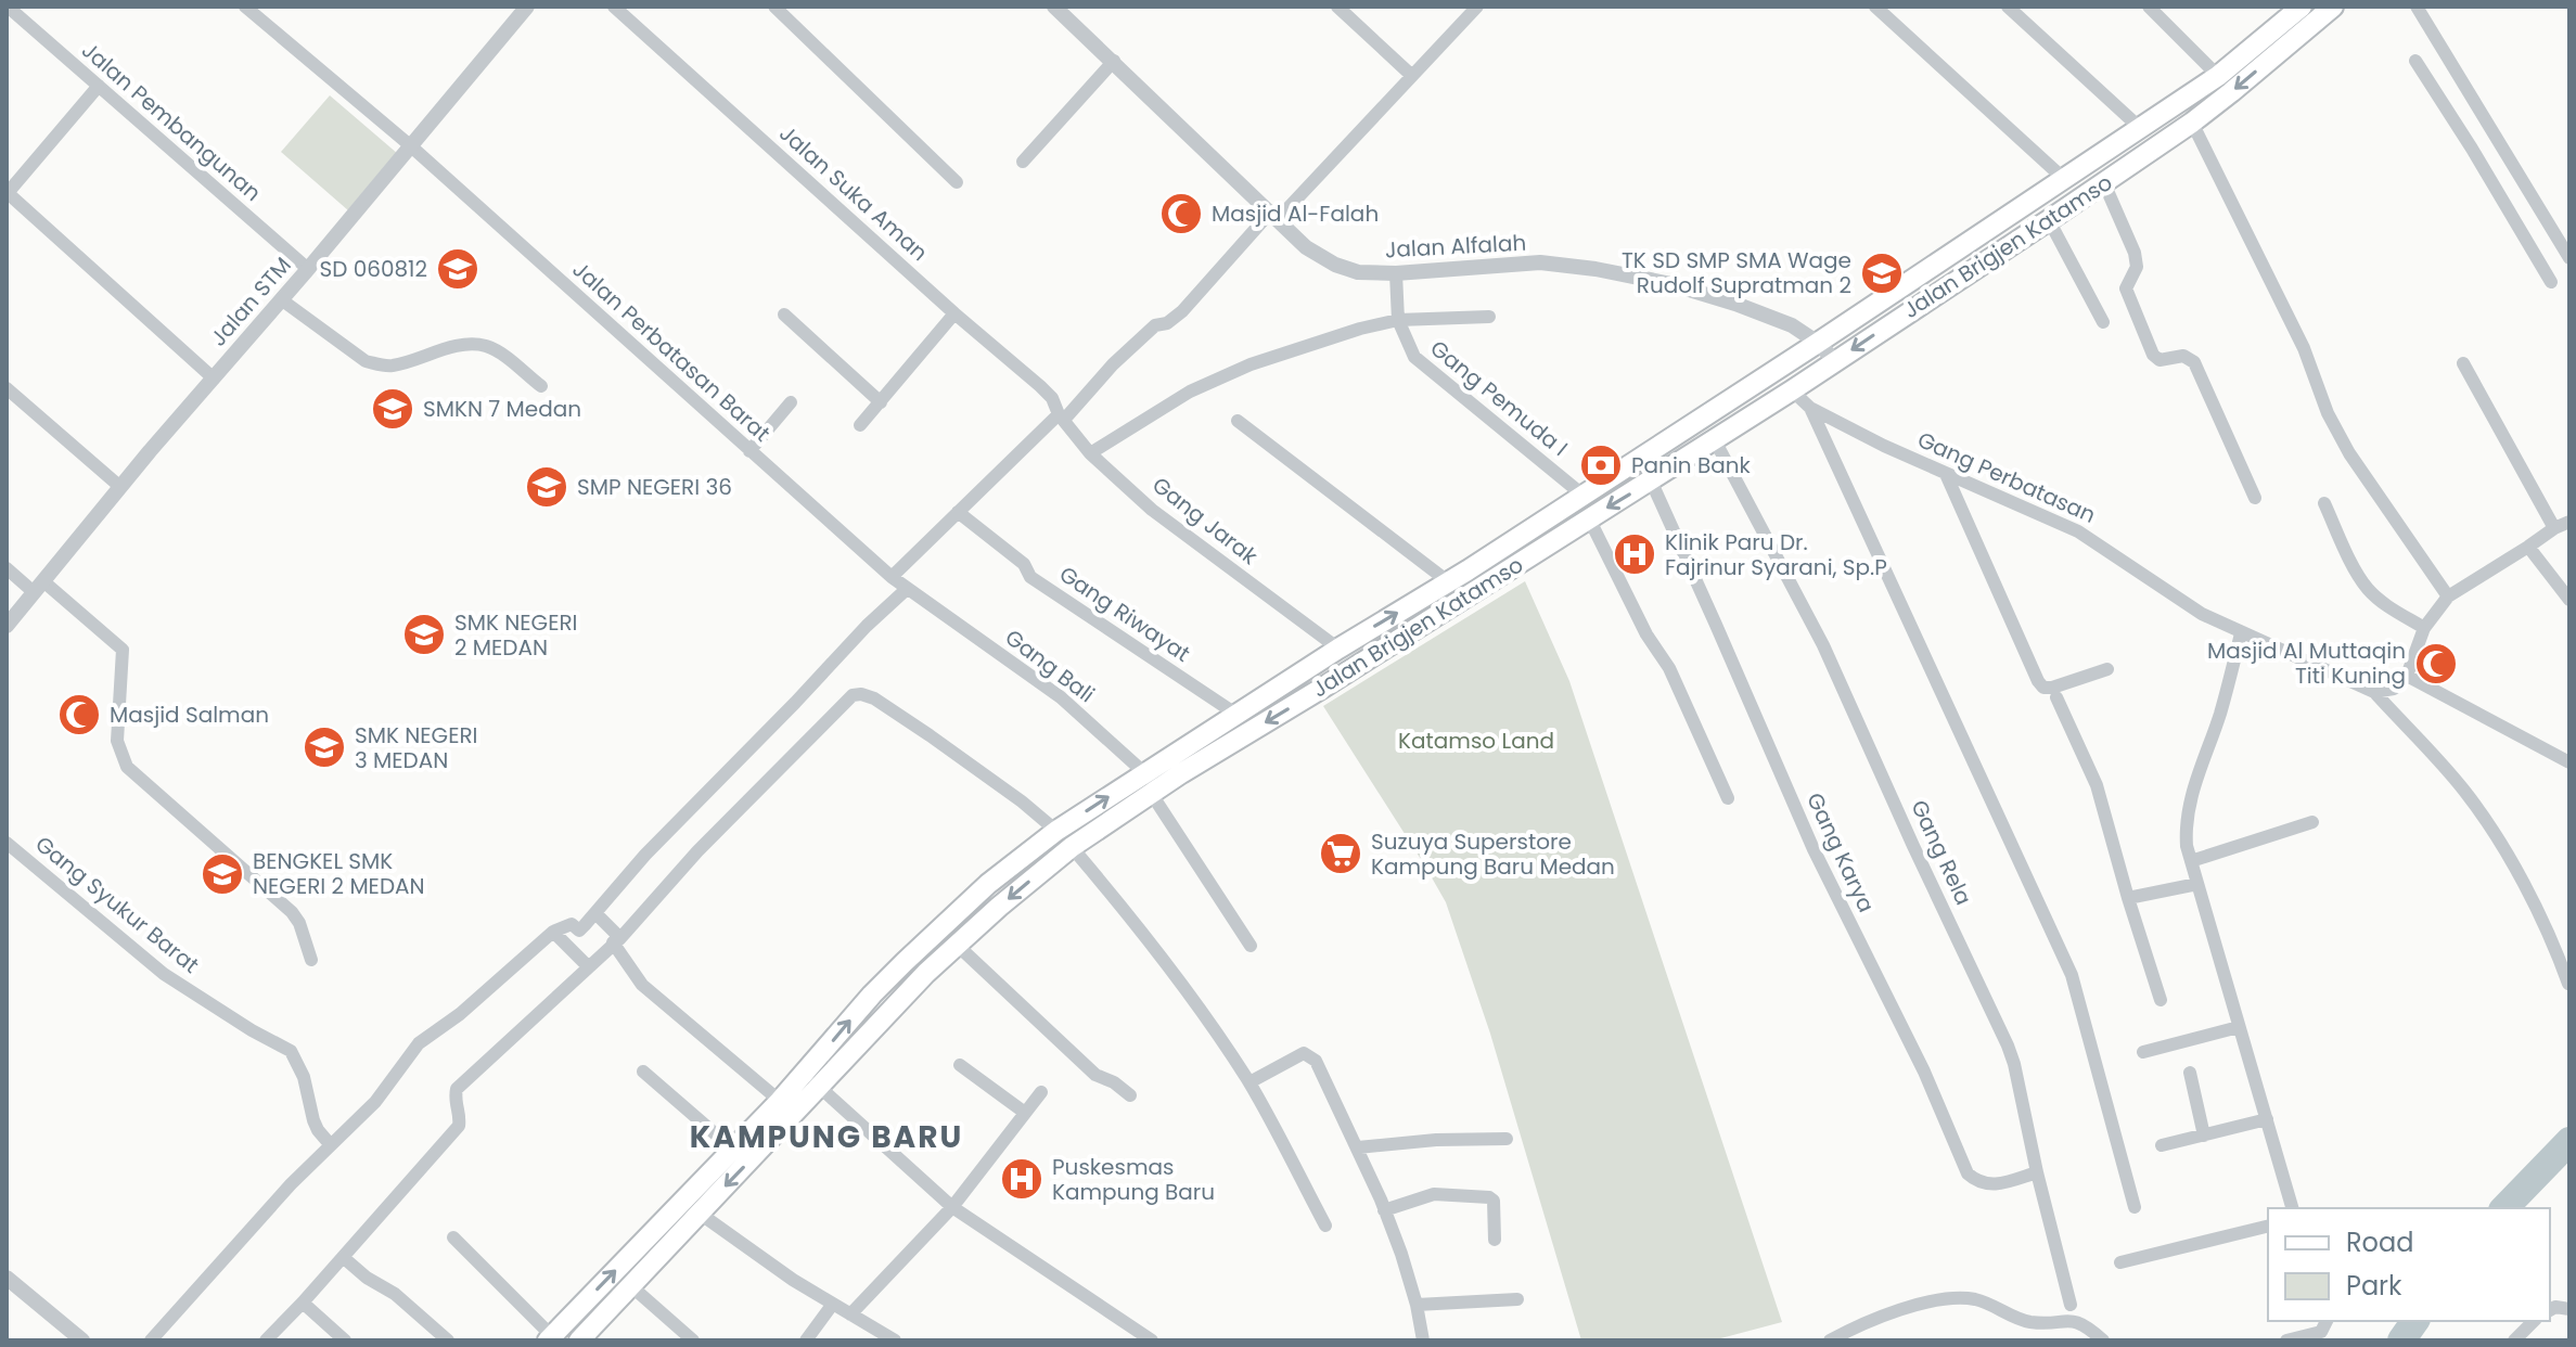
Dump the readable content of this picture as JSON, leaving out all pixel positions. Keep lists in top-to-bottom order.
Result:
{
  "streets": {
    "main road": ["Jalan Brigjen Katamso"],
    "street": [
      "Jalan Pembangunan",
      "Jalan Suka Aman",
      "Jalan Alfalah",
      "Jalan STM",
      "Jalan Perbatasan Barat",
      "Gang Pemuda I",
      "Gang Perbatasan",
      "Gang Jarak",
      "Gang Riwayat",
      "Gang Bali",
      "Gang Karya",
      "Gang Rela",
      "Gang Syukur Barat"
    ]
  },
  "crossings": [
    ["Jalan Pembangunan", "Jalan STM"],
    ["Jalan Suka Aman", "Gang Jarak"],
    ["Jalan Alfalah", "Jalan Brigjen Katamso"],
    ["Jalan Alfalah", "Gang Pemuda I"],
    ["Jalan Brigjen Katamso", "Gang Pemuda I"],
    ["Jalan Brigjen Katamso", "Gang Perbatasan"],
    ["Jalan Brigjen Katamso", "Gang Jarak"],
    ["Jalan Brigjen Katamso", "Gang Riwayat"],
    ["Jalan Brigjen Katamso", "Gang Bali"],
    ["Jalan Brigjen Katamso", "Gang Karya"],
    ["Jalan Brigjen Katamso", "Gang Rela"],
    ["Jalan STM", "Jalan Perbatasan Barat"],
    ["Jalan Perbatasan Barat", "Gang Bali"],
    ["Gang Karya", "Gang Rela"]
  ],
  "districts": ["KAMPUNG BARU"],
  "parks": ["Katamso Land"],
  "places": {
    "mosque": ["Masjid Al-Falah", "Masjid Al Muttaqin Titi Kuning", "Masjid Salman"],
    "school or university": [
      "SD 060812",
      "TK SD SMP SMA Wage Rudolf Supratman 2",
      "SMKN 7 Medan",
      "SMP NEGERI 36",
      "SMK NEGERI 2 MEDAN",
      "SMK NEGERI 3 MEDAN",
      "BENGKEL SMK NEGERI 2 MEDAN"
    ],
    "bank": ["Panin Bank"],
    "hospital": ["Klinik Paru Dr. Fajrinur Syarani, Sp.P", "Puskesmas Kampung Baru"],
    "supermarket": ["Suzuya Superstore Kampung Baru Medan"]
  },
  "legend": ["Road", "Park"]
}
